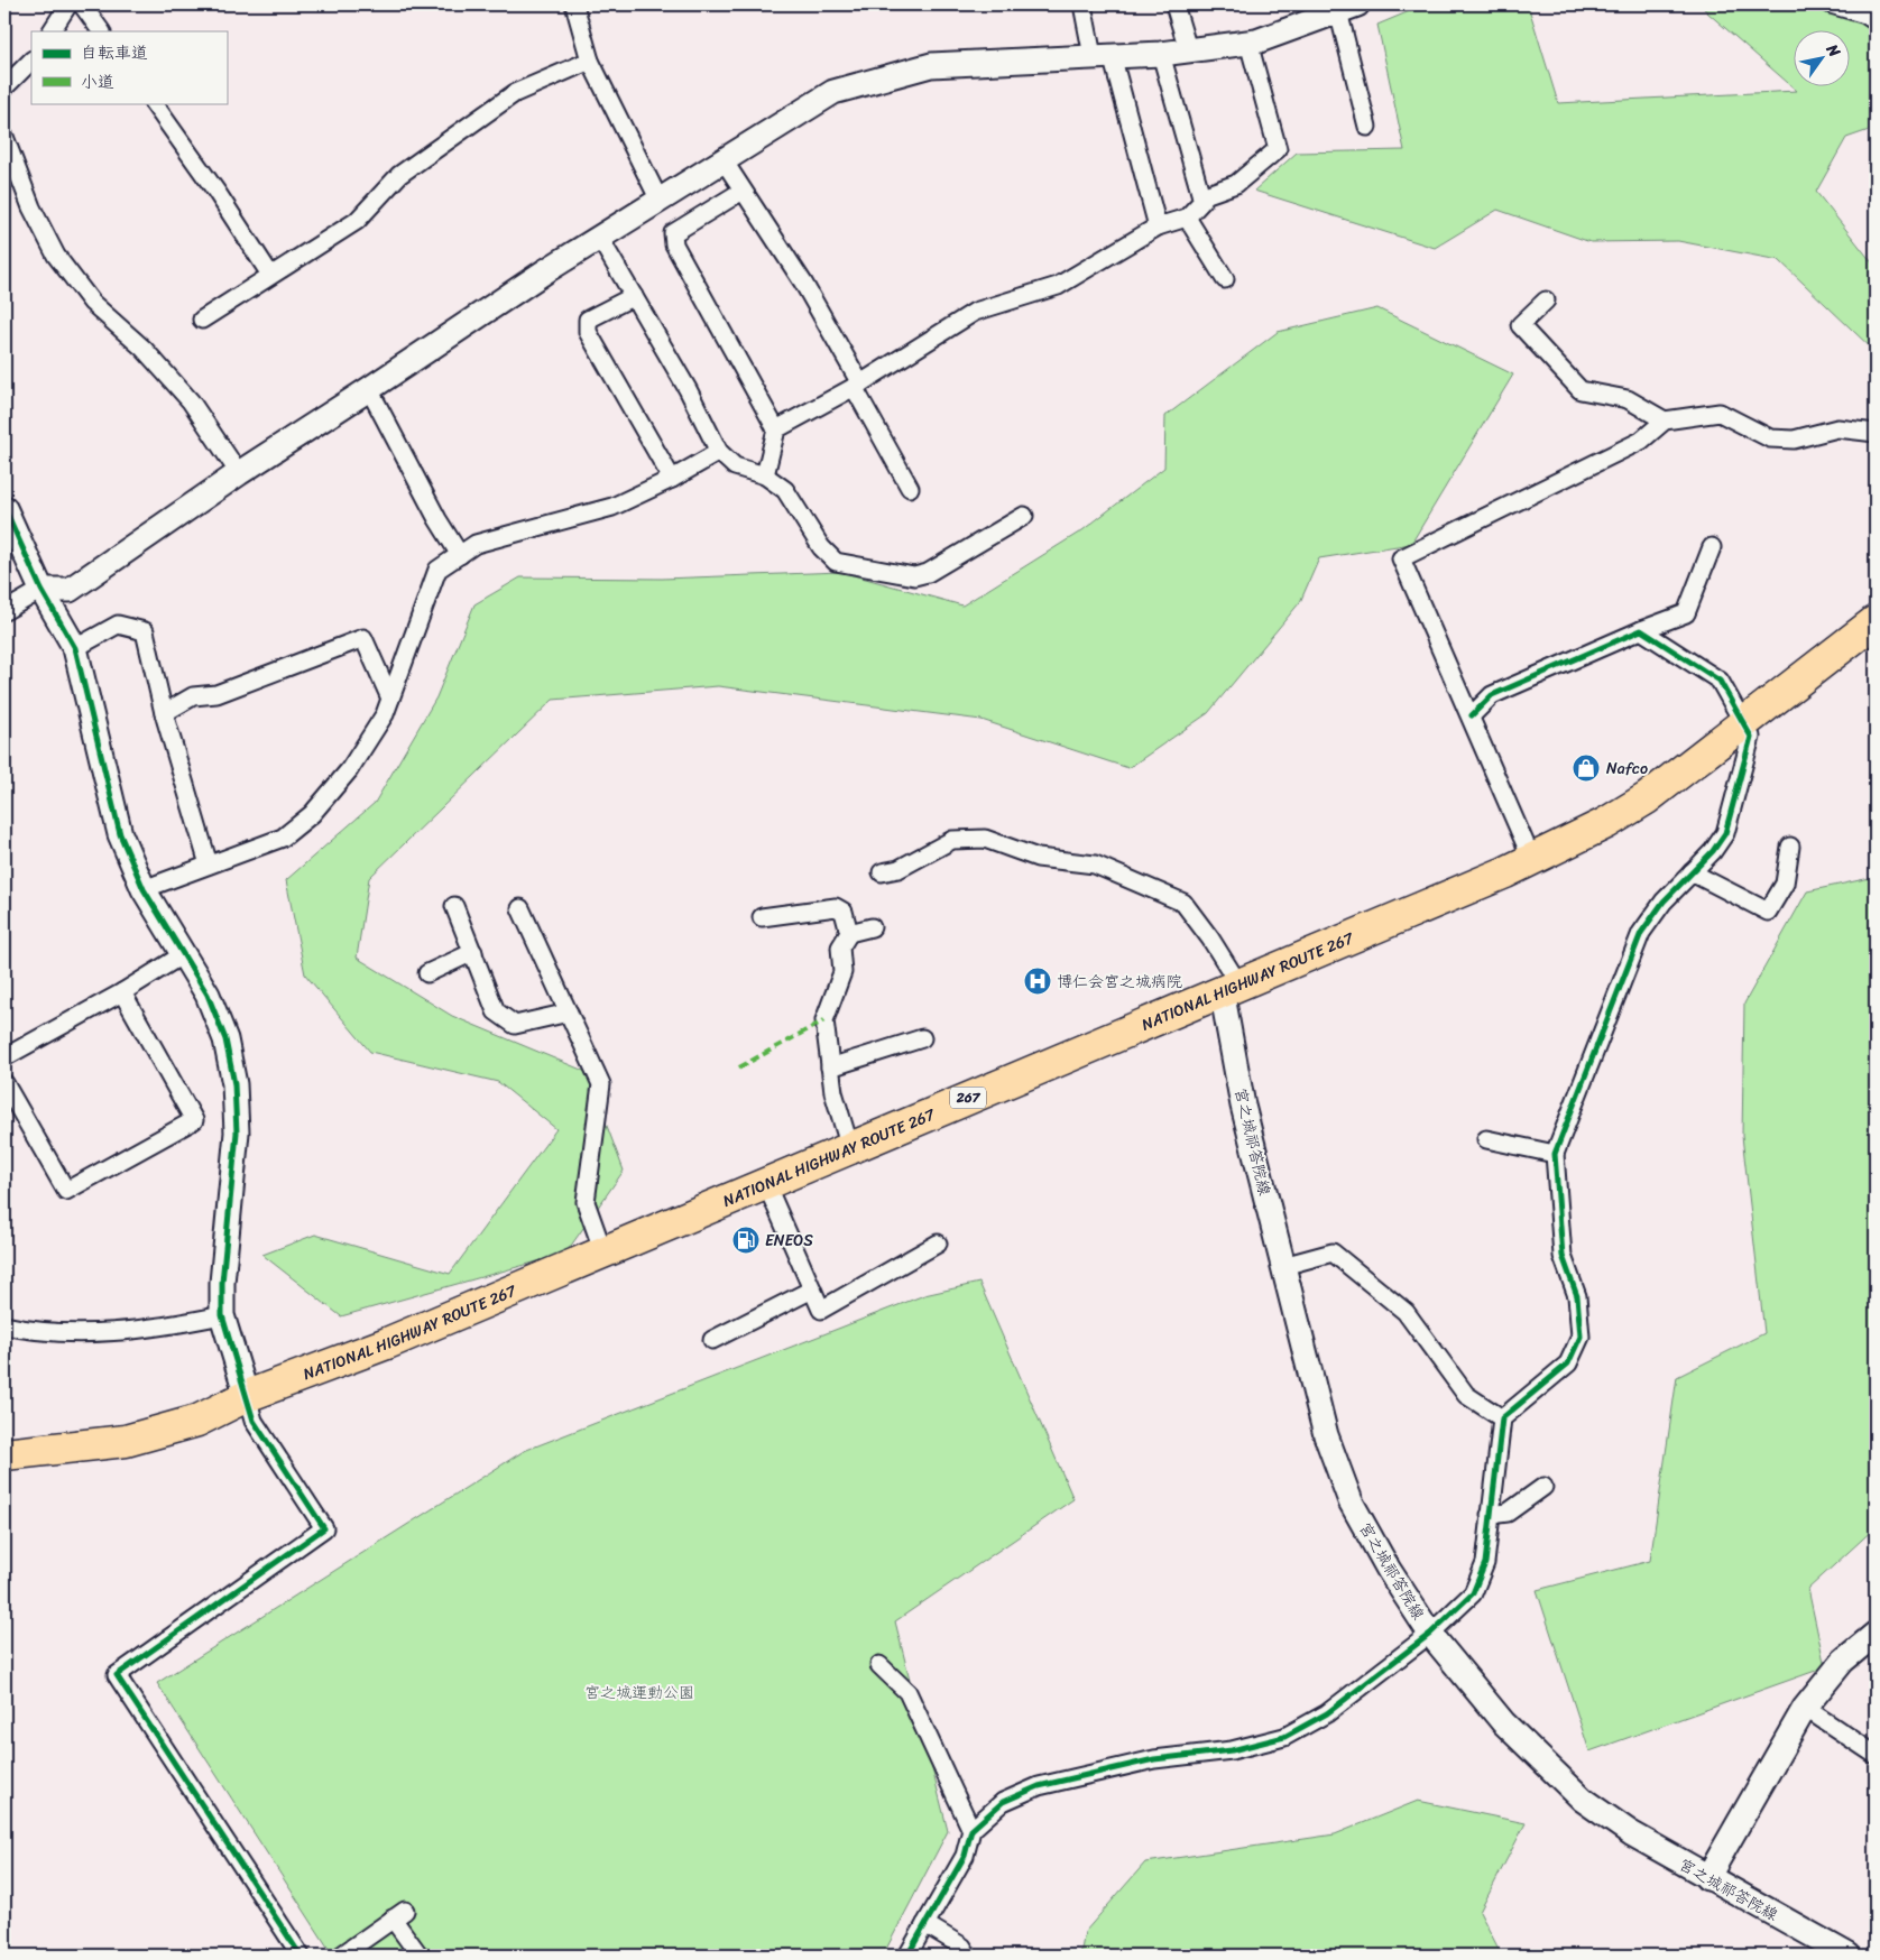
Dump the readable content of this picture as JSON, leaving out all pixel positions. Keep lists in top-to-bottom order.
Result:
{
  "streets": {
    "highway": ["NATIONAL HIGHWAY ROUTE 267", "267"],
    "street": ["宮之城祁答院線"]
  },
  "crossings": [
    ["NATIONAL HIGHWAY ROUTE 267", "宮之城祁答院線"]
  ],
  "parks": ["宮之城運動公園"],
  "places": {
    "shop": ["Nafco"],
    "hospital": ["博仁会宮之城病院"],
    "fuel station": ["ENEOS"]
  },
  "legend": ["自転車道", "小道"],
  "north": "top right"
}
